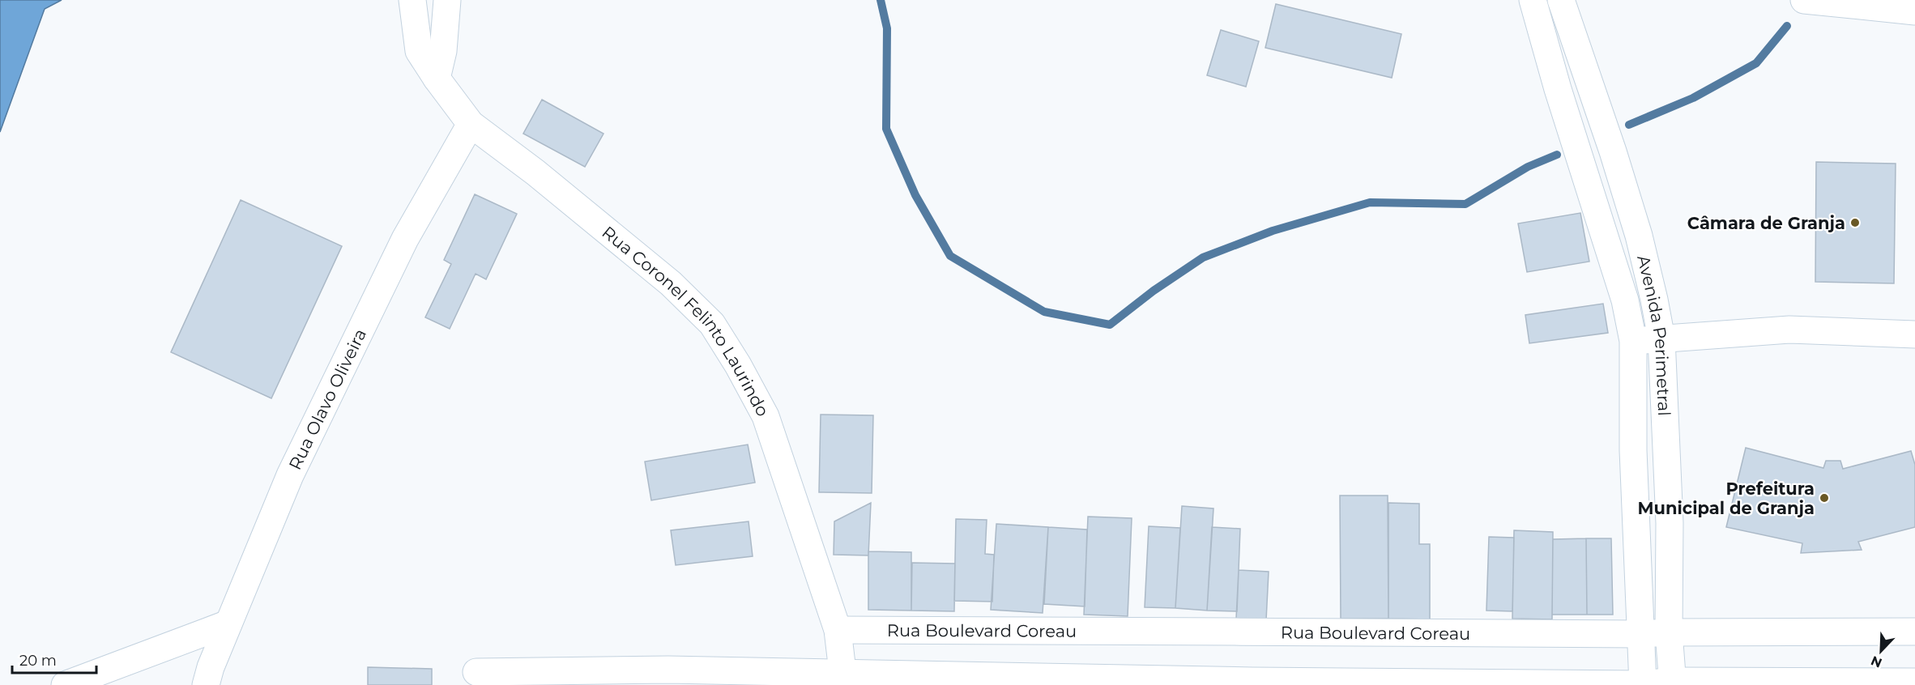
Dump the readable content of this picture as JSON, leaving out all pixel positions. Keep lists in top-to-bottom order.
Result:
{
  "streets": {
    "street": [
      "Rua Coronel Felinto Laurindo",
      "Avenida Perimetral",
      "Rua Olavo Oliveira",
      "Rua Boulevard Coreau"
    ]
  },
  "crossings": [
    ["Rua Coronel Felinto Laurindo", "Rua Olavo Oliveira"],
    ["Rua Coronel Felinto Laurindo", "Rua Boulevard Coreau"],
    ["Avenida Perimetral", "Rua Boulevard Coreau"]
  ],
  "places": ["Câmara de Granja", "Prefeitura Municipal de Granja"],
  "scale_bar": "20 m",
  "north": "bottom left"
}
